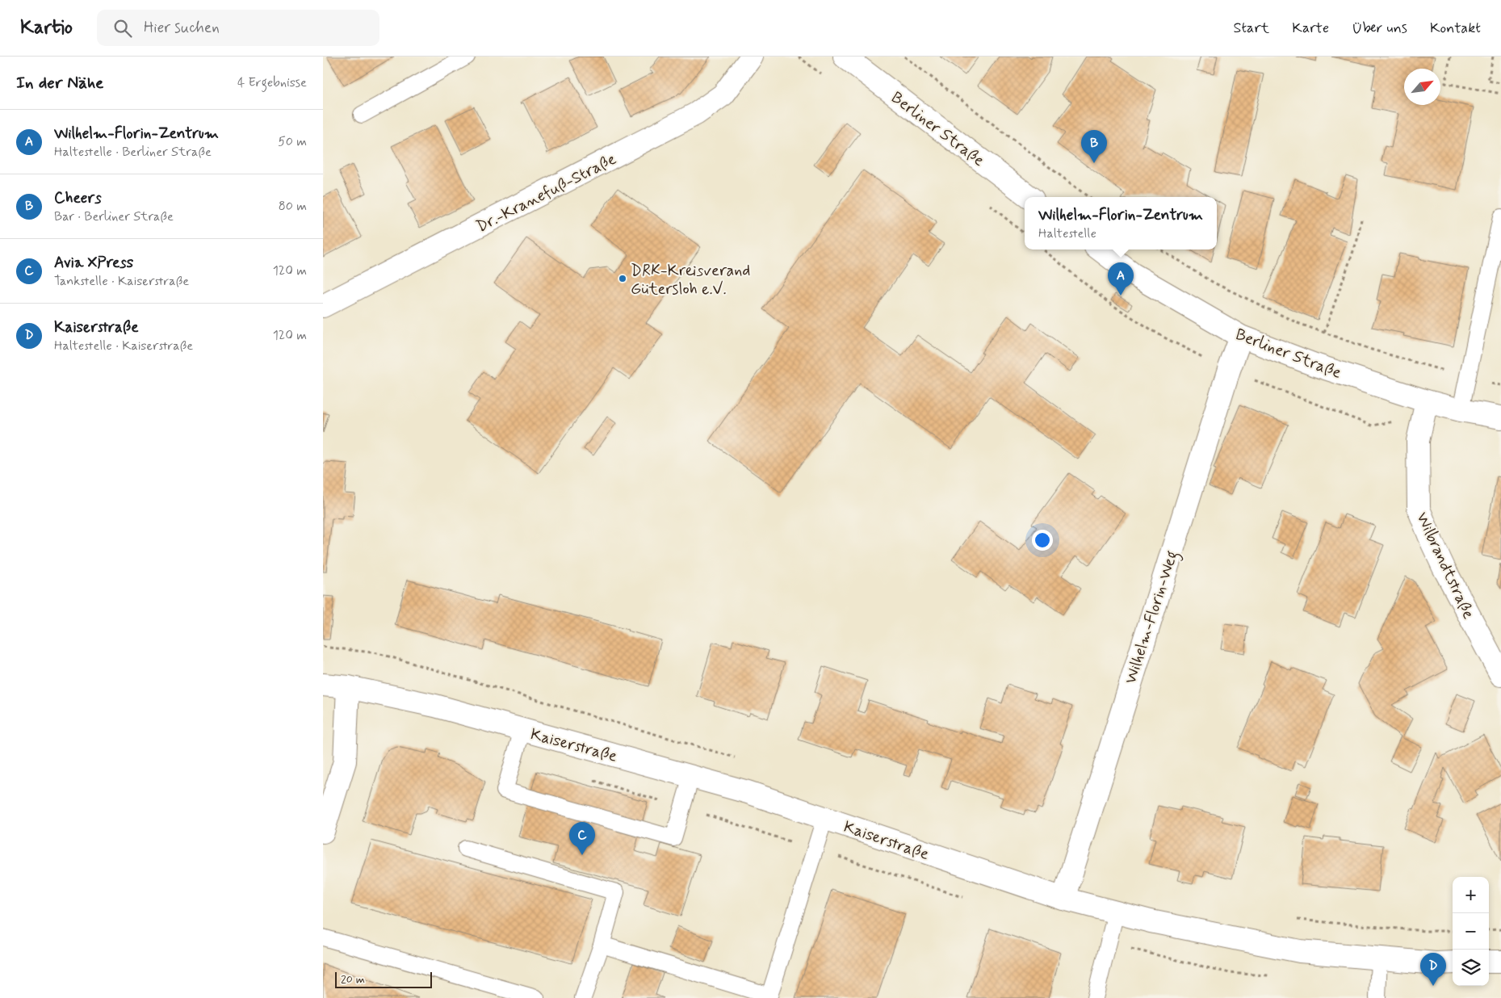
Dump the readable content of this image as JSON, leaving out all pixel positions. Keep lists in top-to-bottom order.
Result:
{
  "streets": {
    "street": [
      "Berliner Straße",
      "Dr.-Kranefuß-Straße",
      "Wilbrandtstraße",
      "Wilhelm-Florin-Weg",
      "Kaiserstraße"
    ]
  },
  "crossings": [
    ["Berliner Straße", "Wilbrandtstraße"],
    ["Berliner Straße", "Wilhelm-Florin-Weg"],
    ["Wilhelm-Florin-Weg", "Kaiserstraße"]
  ],
  "places": ["DRK-Kreisverand Gütersloh e.V."],
  "scale_bar": "20 m",
  "north": "top right",
  "page": {
    "header": "Kartio",
    "search": "Hier suchen",
    "nav": [
      "Start",
      "Karte",
      "Über uns",
      "Kontakt"
    ],
    "heading": ["In der Nähe", "4 Ergebnisse"],
    "list": [
      {
        "mark": "A",
        "name": "Wilhelm-Florin-Zentrum",
        "note": "Haltestelle · Berliner Straße",
        "value": "50 m"
      },
      {
        "mark": "B",
        "name": "Cheers",
        "note": "Bar · Berliner Straße",
        "value": "80 m"
      },
      {
        "mark": "C",
        "name": "Avia XPress",
        "note": "Tankstelle · Kaiserstraße",
        "value": "120 m"
      },
      {
        "mark": "D",
        "name": "Kaiserstraße",
        "note": "Haltestelle · Kaiserstraße",
        "value": "120 m"
      }
    ],
    "pins": [
      "B",
      "A",
      "C",
      "D"
    ],
    "popup": ["Wilhelm-Florin-Zentrum", "Haltestelle"],
    "map_buttons": ["+", "−"],
    "scale": "20 m"
  }
}
